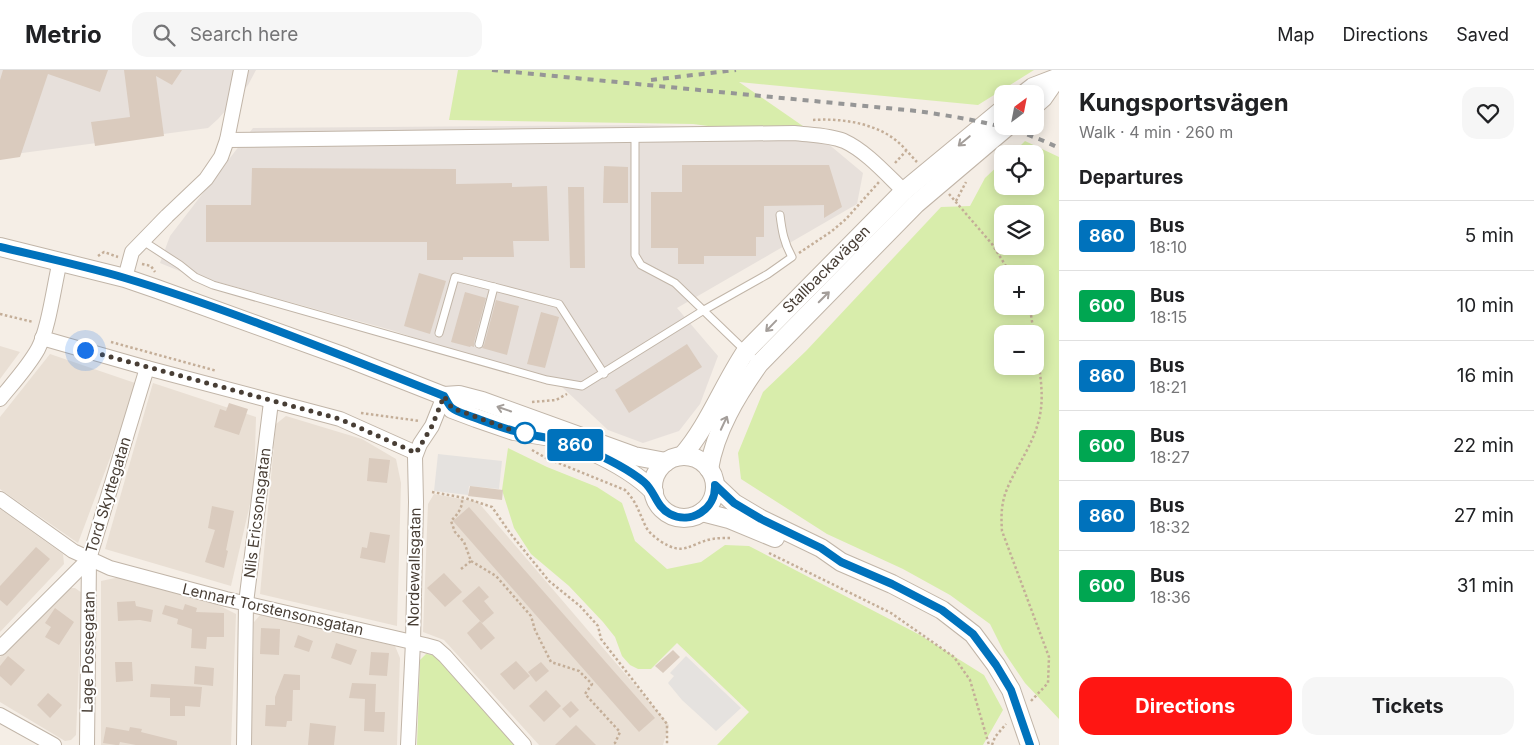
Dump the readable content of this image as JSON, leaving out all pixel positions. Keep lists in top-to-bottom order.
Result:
{
  "streets": {
    "street": [
      "Stallbackavägen",
      "Tord Skyttegatan",
      "Nils Ericsonsgatan",
      "Nordewallsgatan",
      "Lennart Torstensonsgatan",
      "Lage Possegatan"
    ]
  },
  "crossings": [
    ["Tord Skyttegatan", "Lennart Torstensonsgatan"],
    ["Tord Skyttegatan", "Lage Possegatan"],
    ["Nils Ericsonsgatan", "Lennart Torstensonsgatan"],
    ["Nordewallsgatan", "Lennart Torstensonsgatan"],
    ["Lennart Torstensonsgatan", "Lage Possegatan"]
  ],
  "lines": ["bus line 860"],
  "north": "top right",
  "page": {
    "header": "Metrio",
    "search": "Search here",
    "nav": ["Map", "Directions", "Saved"],
    "on_map": "860",
    "heading": [
      ["Kungsportsvägen", "Walk · 4 min · 260 m"],
      "Departures"
    ],
    "map_buttons": ["+", "−"],
    "list": [
      {
        "mark": "860",
        "name": "Bus",
        "note": "18:10",
        "value": "5 min"
      },
      {
        "mark": "600",
        "name": "Bus",
        "note": "18:15",
        "value": "10 min"
      },
      {
        "mark": "860",
        "name": "Bus",
        "note": "18:21",
        "value": "16 min"
      },
      {
        "mark": "600",
        "name": "Bus",
        "note": "18:27",
        "value": "22 min"
      },
      {
        "mark": "860",
        "name": "Bus",
        "note": "18:32",
        "value": "27 min"
      },
      {
        "mark": "600",
        "name": "Bus",
        "note": "18:36",
        "value": "31 min"
      }
    ],
    "buttons": ["Directions", "Tickets"]
  }
}
